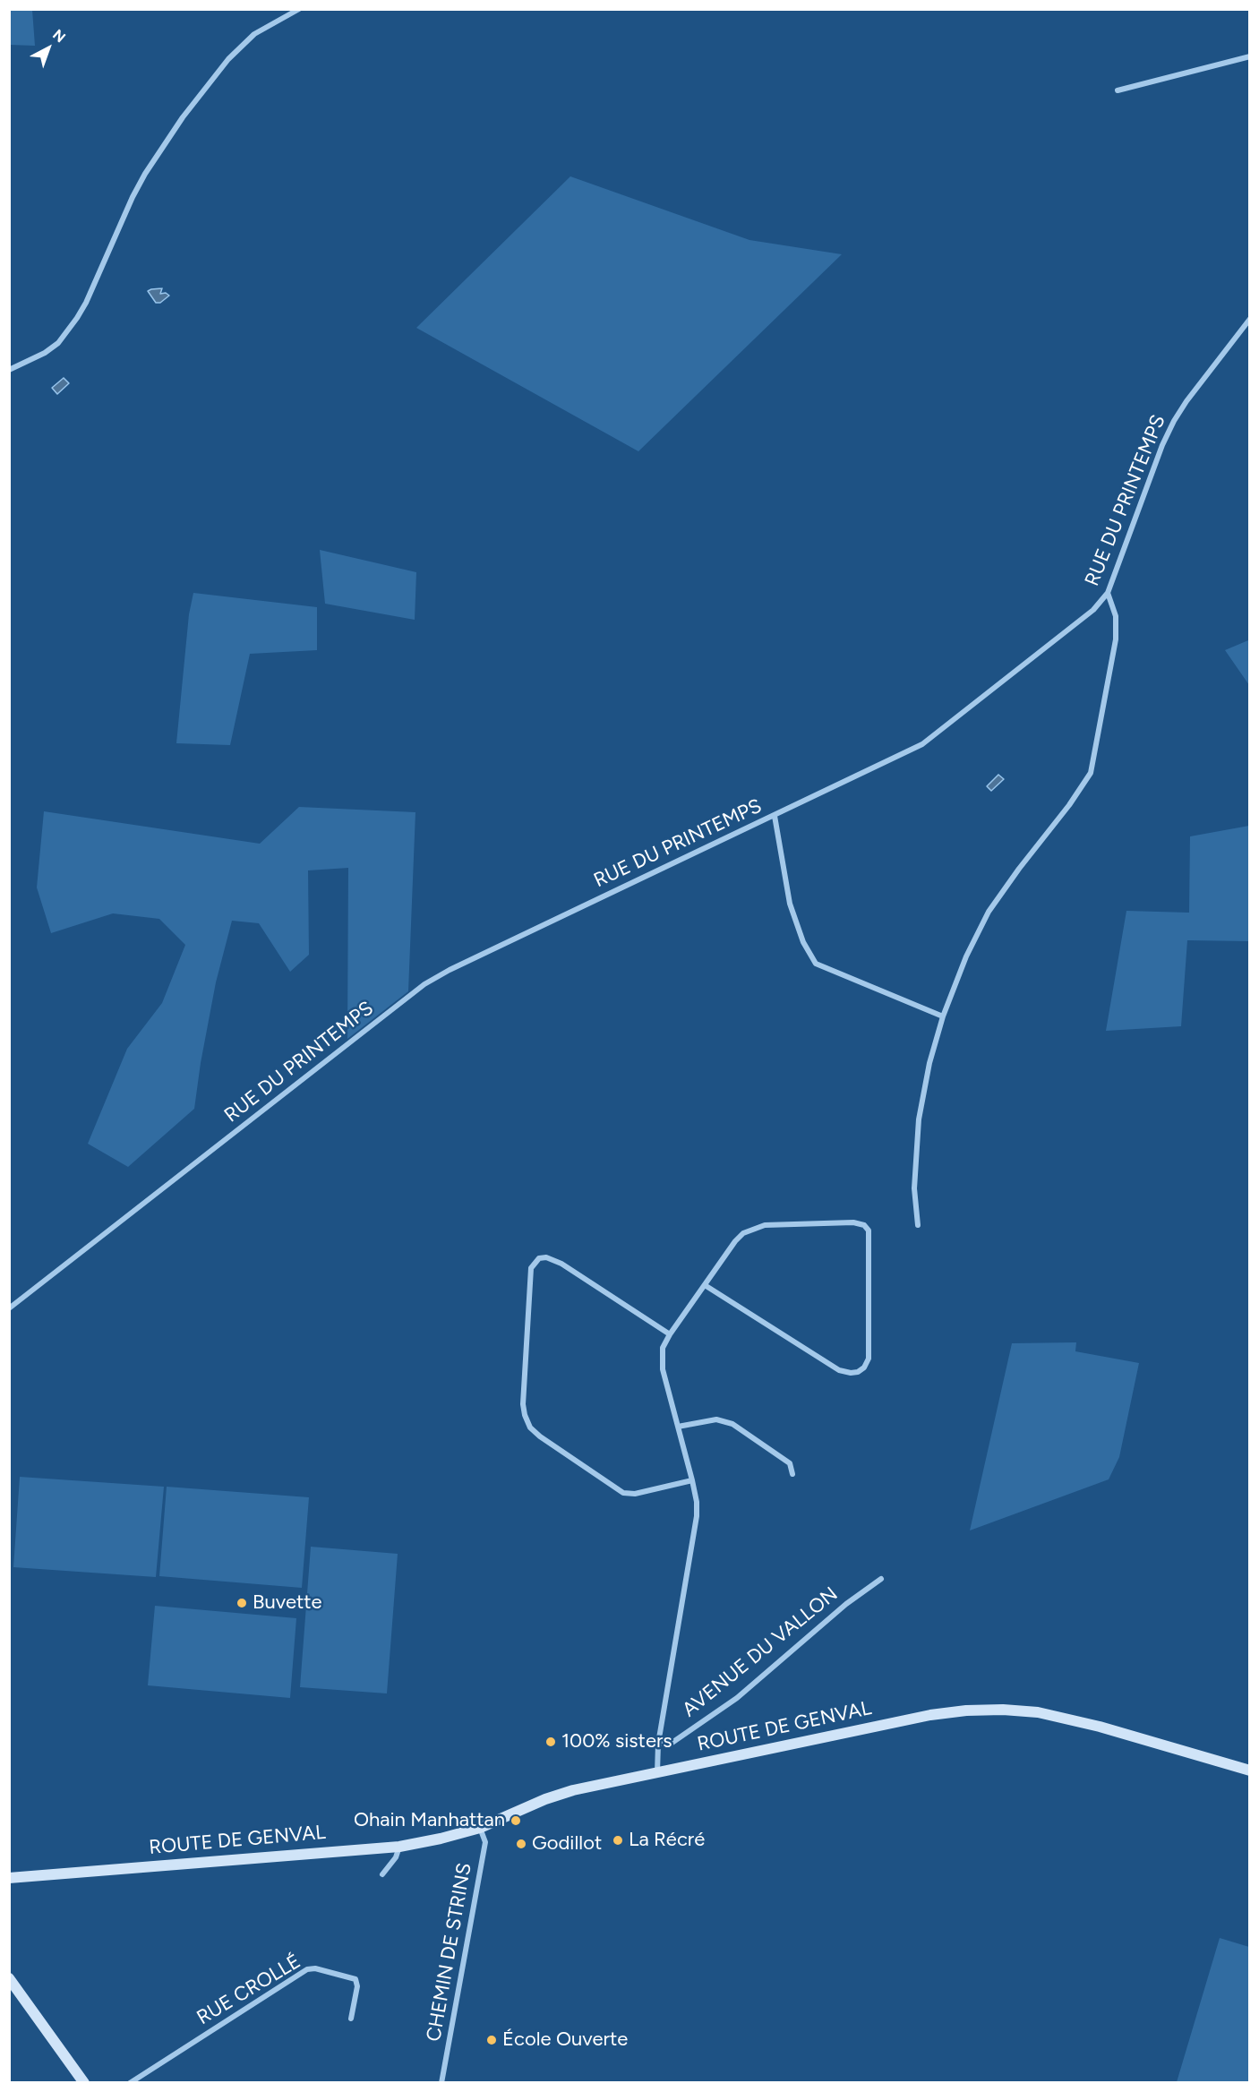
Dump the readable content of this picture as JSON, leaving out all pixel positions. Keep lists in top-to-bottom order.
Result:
{
  "streets": {
    "main road": ["ROUTE DE GENVAL"],
    "street": [
      "RUE DU PRINTEMPS",
      "AVENUE DU VALLON",
      "CHEMIN DE STRINS",
      "RUE CROLLÉ"
    ]
  },
  "crossings": [
    ["ROUTE DE GENVAL", "CHEMIN DE STRINS"]
  ],
  "places": [
    "Buvette",
    "100% sisters",
    "Ohain Manhattan",
    "La Récré",
    "Godillot",
    "École Ouverte"
  ],
  "north": "top right"
}
